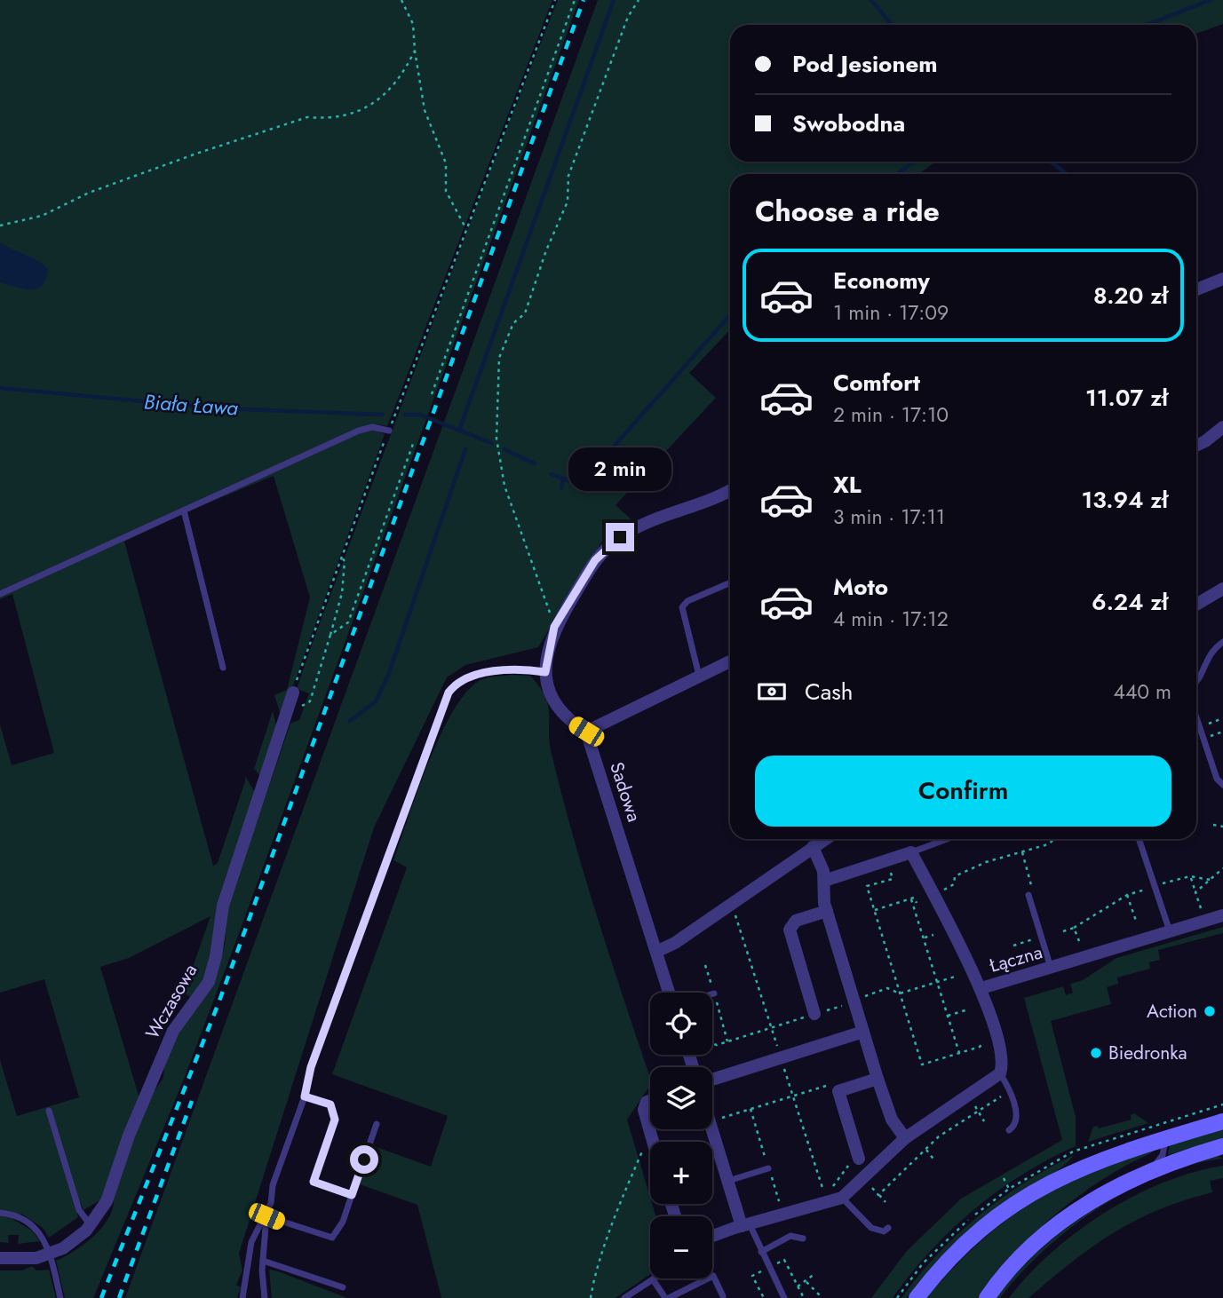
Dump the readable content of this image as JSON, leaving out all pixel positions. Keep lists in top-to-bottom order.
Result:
{
  "streets": {
    "street": ["Sadowa", "Łączna", "Wczasowa"]
  },
  "water": ["Biała Ława"],
  "places": ["Action", "Biedronka"],
  "page": {
    "banner": ["Pod Jesionem", "Swobodna"],
    "heading": "Choose a ride",
    "list": [
      {
        "name": "Economy",
        "note": "1 min · 17:09",
        "value": "8.20 zł"
      },
      {
        "name": "Comfort",
        "note": "2 min · 17:10",
        "value": "11.07 zł"
      },
      {
        "name": "XL",
        "note": "3 min · 17:11",
        "value": "13.94 zł"
      },
      {
        "name": "Moto",
        "note": "4 min · 17:12",
        "value": "6.24 zł"
      }
    ],
    "bubble": "2 min",
    "pay": ["Cash", "440 m"],
    "buttons": "Confirm",
    "map_buttons": ["+", "−"]
  }
}
